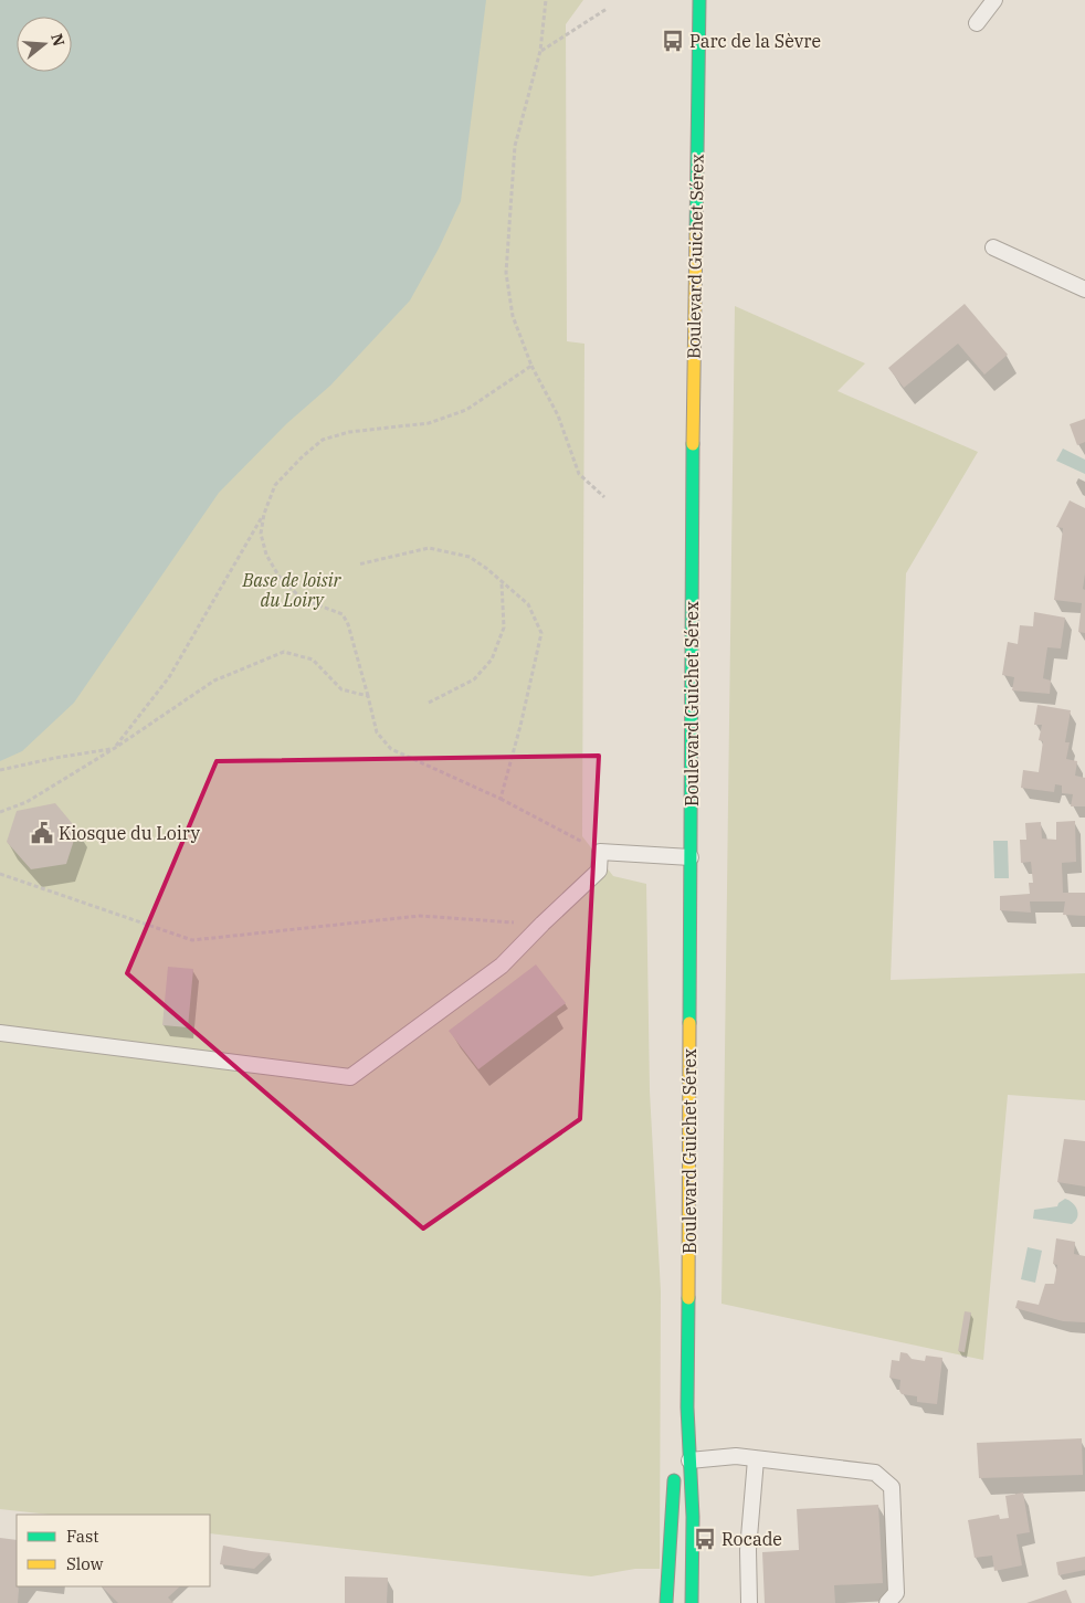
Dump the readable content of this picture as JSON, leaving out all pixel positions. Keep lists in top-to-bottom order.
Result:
{
  "streets": {
    "main road": ["Boulevard Guichet Sérex"]
  },
  "parks": ["Base de loisir du Loiry"],
  "places": {
    "bus stop": ["Parc de la Sèvre", "Rocade"],
    "public building": ["Kiosque du Loiry"]
  },
  "legend": ["Fast", "Slow"],
  "north": "right"
}
